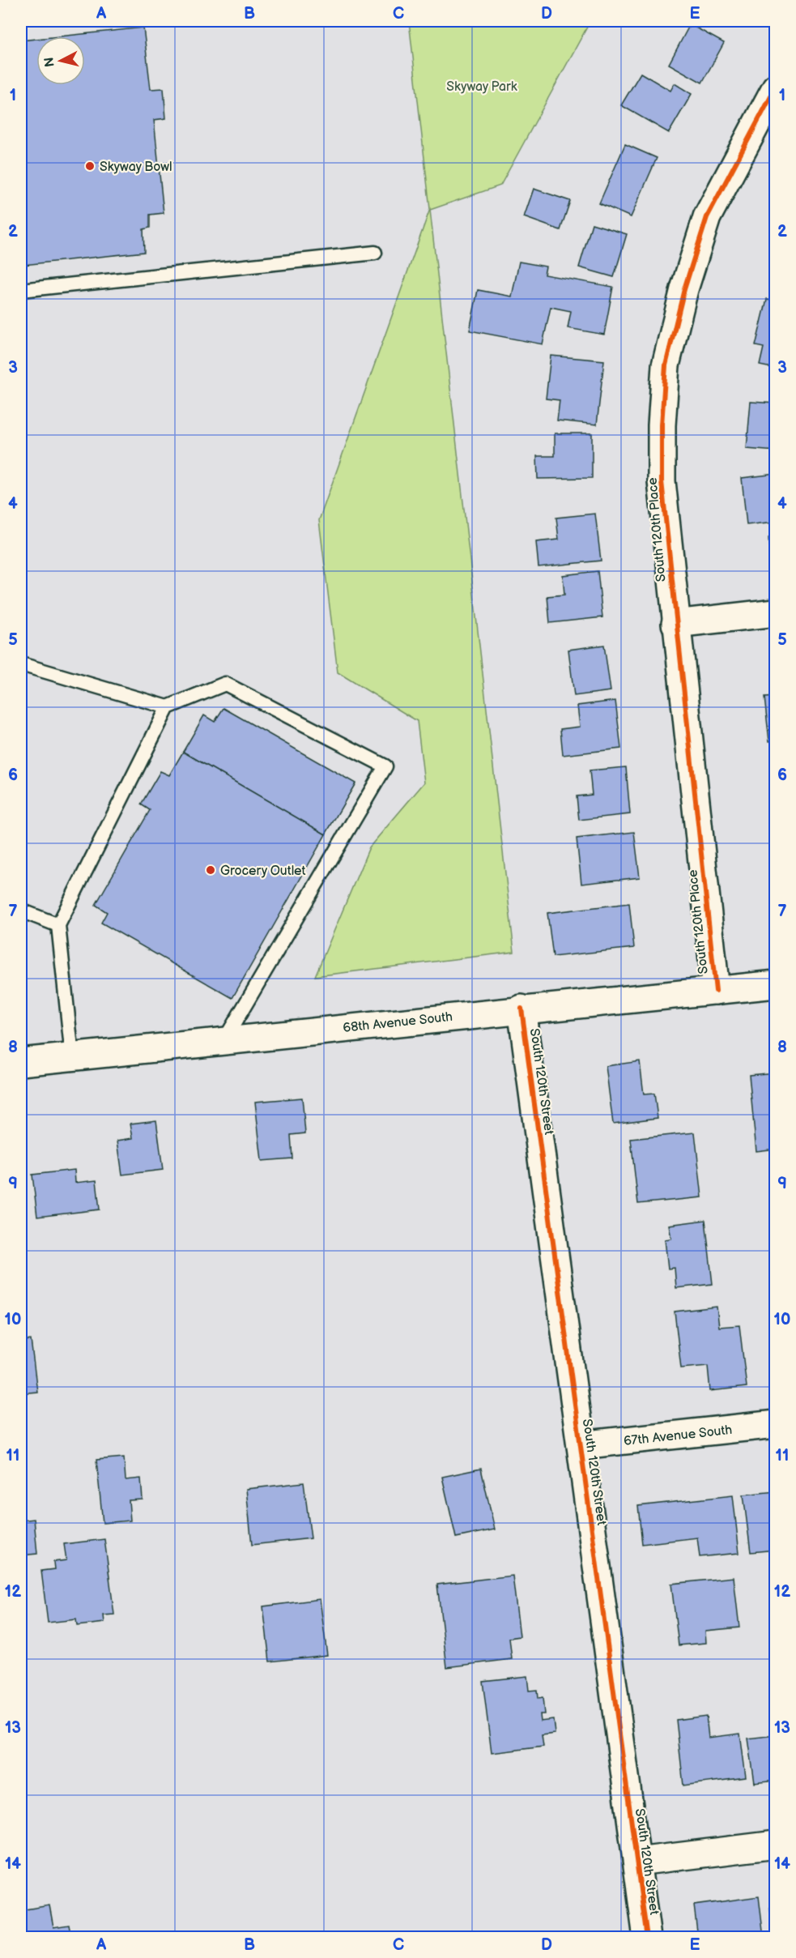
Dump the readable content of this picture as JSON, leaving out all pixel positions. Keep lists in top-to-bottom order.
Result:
{
  "streets": {
    "street": [
      "South 120th Place",
      "68th Avenue South",
      "South 120th Street",
      "67th Avenue South"
    ]
  },
  "crossings": [
    ["South 120th Place", "68th Avenue South"],
    ["68th Avenue South", "South 120th Street"],
    ["South 120th Street", "67th Avenue South"]
  ],
  "parks": ["Skyway Park"],
  "places": ["Skyway Bowl", "Grocery Outlet"],
  "north": "left",
  "grid": {
    "columns": [
      "A",
      "B",
      "C",
      "D",
      "E"
    ],
    "rows": [
      "1",
      "2",
      "3",
      "4",
      "5",
      "6",
      "7",
      "8",
      "9",
      "10",
      "11",
      "12",
      "13",
      "14"
    ]
  }
}
